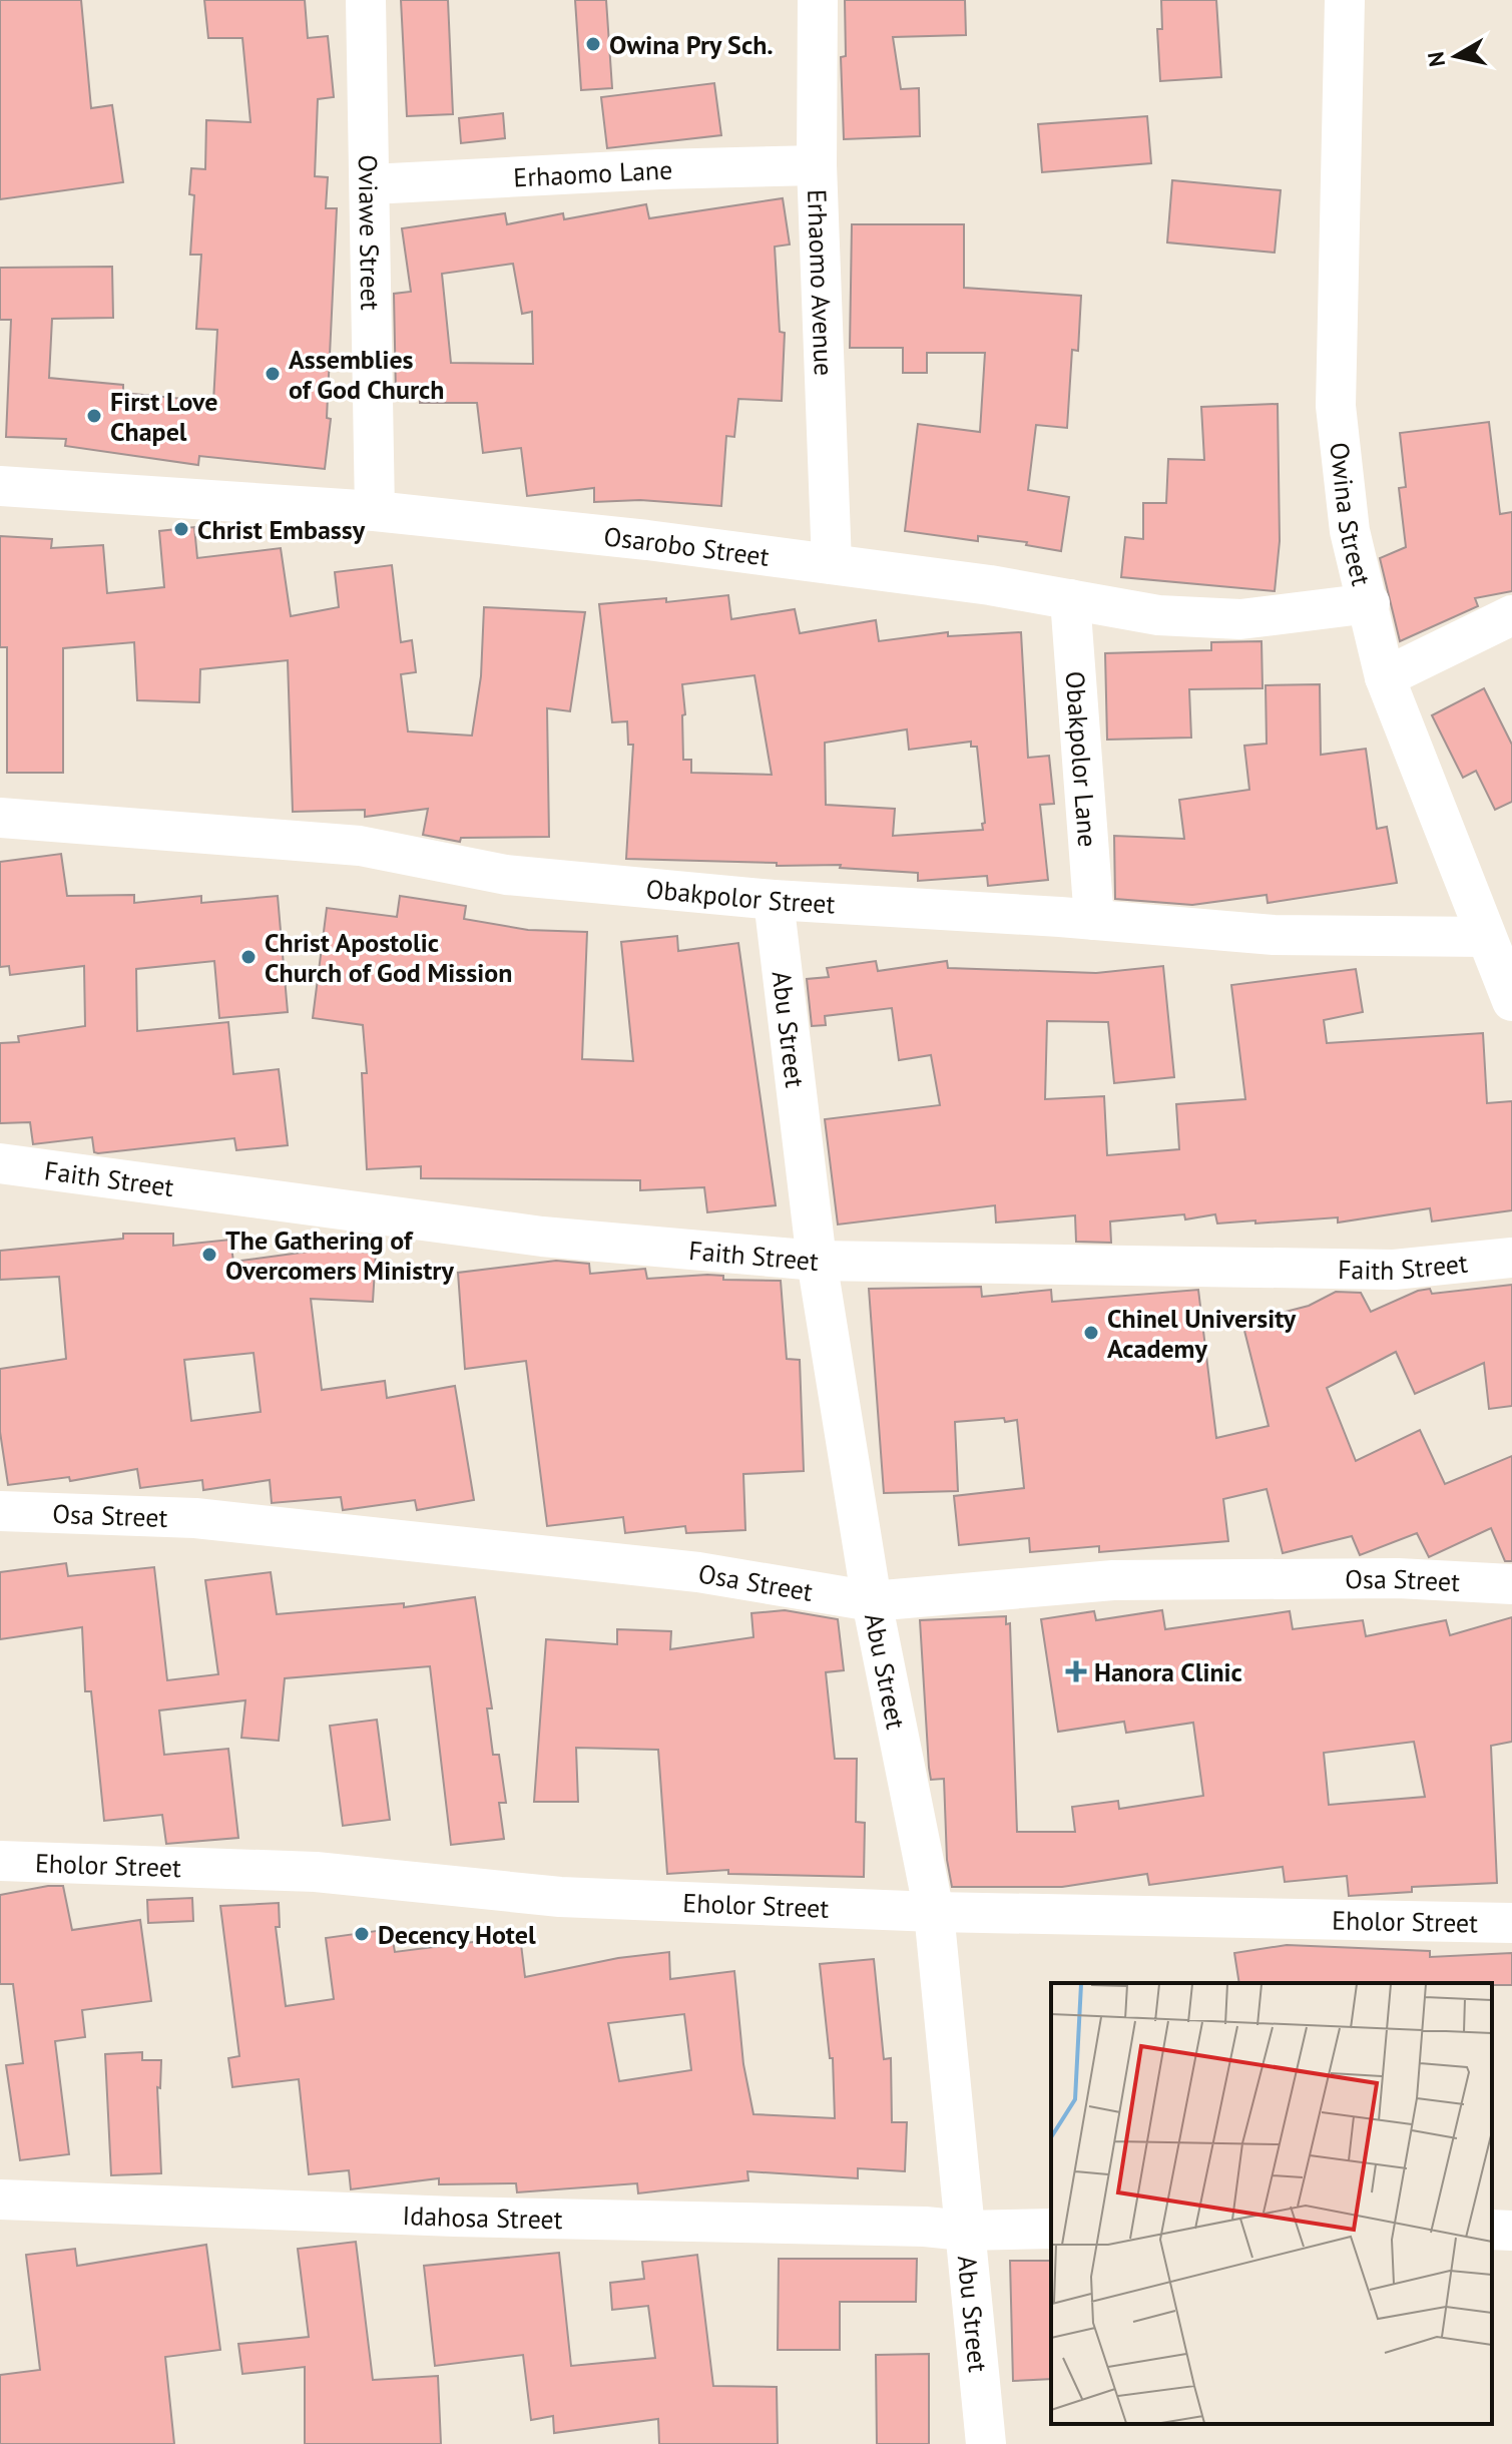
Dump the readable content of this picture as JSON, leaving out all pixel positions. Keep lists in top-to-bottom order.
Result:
{
  "streets": {
    "street": [
      "Erhaomo Lane",
      "Oviawe Street",
      "Erhaomo Avenue",
      "Owina Street",
      "Osarobo Street",
      "Obakpolor Lane",
      "Obakpolor Street",
      "Abu Street",
      "Faith Street",
      "Osa Street",
      "Eholor Street",
      "Idahosa Street"
    ]
  },
  "crossings": [
    ["Erhaomo Lane", "Oviawe Street"],
    ["Erhaomo Lane", "Erhaomo Avenue"],
    ["Oviawe Street", "Osarobo Street"],
    ["Erhaomo Avenue", "Osarobo Street"],
    ["Owina Street", "Osarobo Street"],
    ["Owina Street", "Obakpolor Street"],
    ["Osarobo Street", "Obakpolor Lane"],
    ["Obakpolor Lane", "Obakpolor Street"],
    ["Obakpolor Street", "Abu Street"],
    ["Abu Street", "Faith Street"],
    ["Abu Street", "Osa Street"],
    ["Abu Street", "Eholor Street"],
    ["Abu Street", "Idahosa Street"]
  ],
  "places": {
    "other": [
      "Owina Pry Sch.",
      "Assemblies of God Church",
      "First Love Chapel",
      "Christ Embassy",
      "Christ Apostolic Church of God Mission",
      "The Gathering of Overcomers Ministry",
      "Chinel University Academy",
      "Decency Hotel"
    ],
    "health": ["Hanora Clinic"]
  },
  "north": "left"
}
